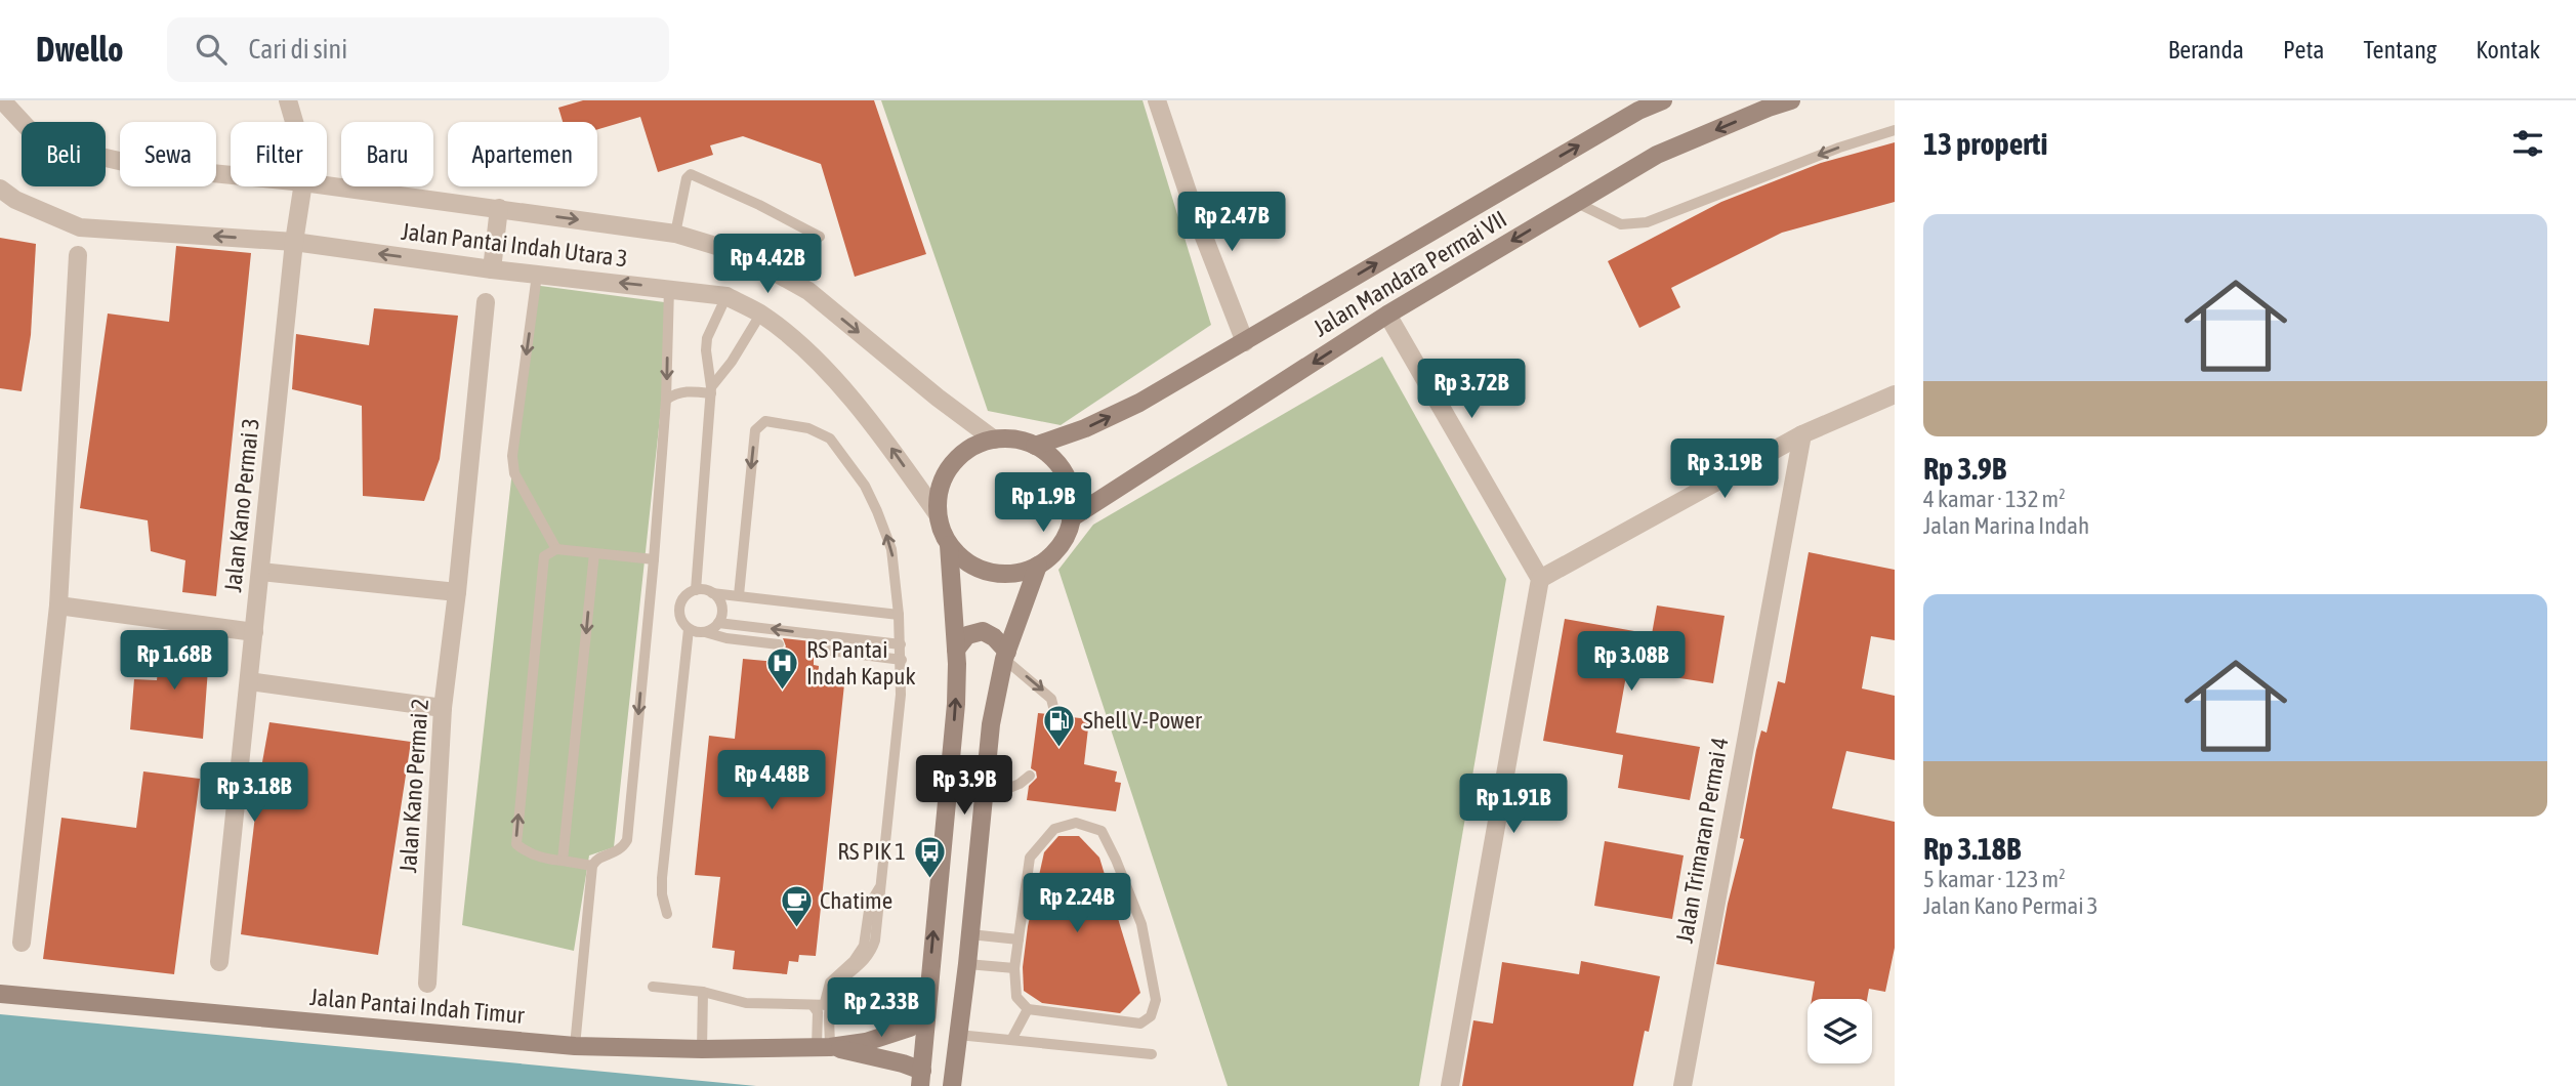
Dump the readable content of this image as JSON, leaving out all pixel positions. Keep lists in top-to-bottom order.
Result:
{
  "streets": {
    "main road": ["Jalan Mandara Permai VII", "Jalan Pantai Indah Timur"],
    "street": [
      "Jalan Pantai Indah Utara 3",
      "Jalan Kano Permai 3",
      "Jalan Kano Permai 2",
      "Jalan Trimaran Permai 4"
    ]
  },
  "crossings": [
    ["Jalan Pantai Indah Utara 3", "Jalan Mandara Permai VII"],
    ["Jalan Pantai Indah Utara 3", "Jalan Kano Permai 3"]
  ],
  "places": {
    "hospital": ["RS Pantai Indah Kapuk"],
    "fuel station": ["Shell V-Power"],
    "bus stop": ["RS PIK 1"],
    "cafe": ["Chatime"]
  },
  "page": {
    "header": "Dwello",
    "search": "Cari di sini",
    "nav": [
      "Beranda",
      "Peta",
      "Tentang",
      "Kontak"
    ],
    "heading": "13 properti",
    "chip": [
      "Beli",
      "Sewa",
      "Filter",
      "Baru",
      "Apartemen"
    ],
    "list": [
      {
        "name": "Rp 3.9B",
        "note": "4 kamar · 132 m² · Jalan Marina Indah"
      },
      {
        "name": "Rp 3.18B",
        "note": "5 kamar · 123 m² · Jalan Kano Permai 3"
      }
    ],
    "price": [
      "Rp 2.47B",
      "Rp 4.42B",
      "Rp 3.72B",
      "Rp 3.19B",
      "Rp 1.9B",
      "Rp 1.68B",
      "Rp 3.08B",
      "Rp 4.48B",
      "Rp 3.9B",
      "Rp 3.18B",
      "Rp 1.91B",
      "Rp 2.24B",
      "Rp 2.33B"
    ]
  }
}
